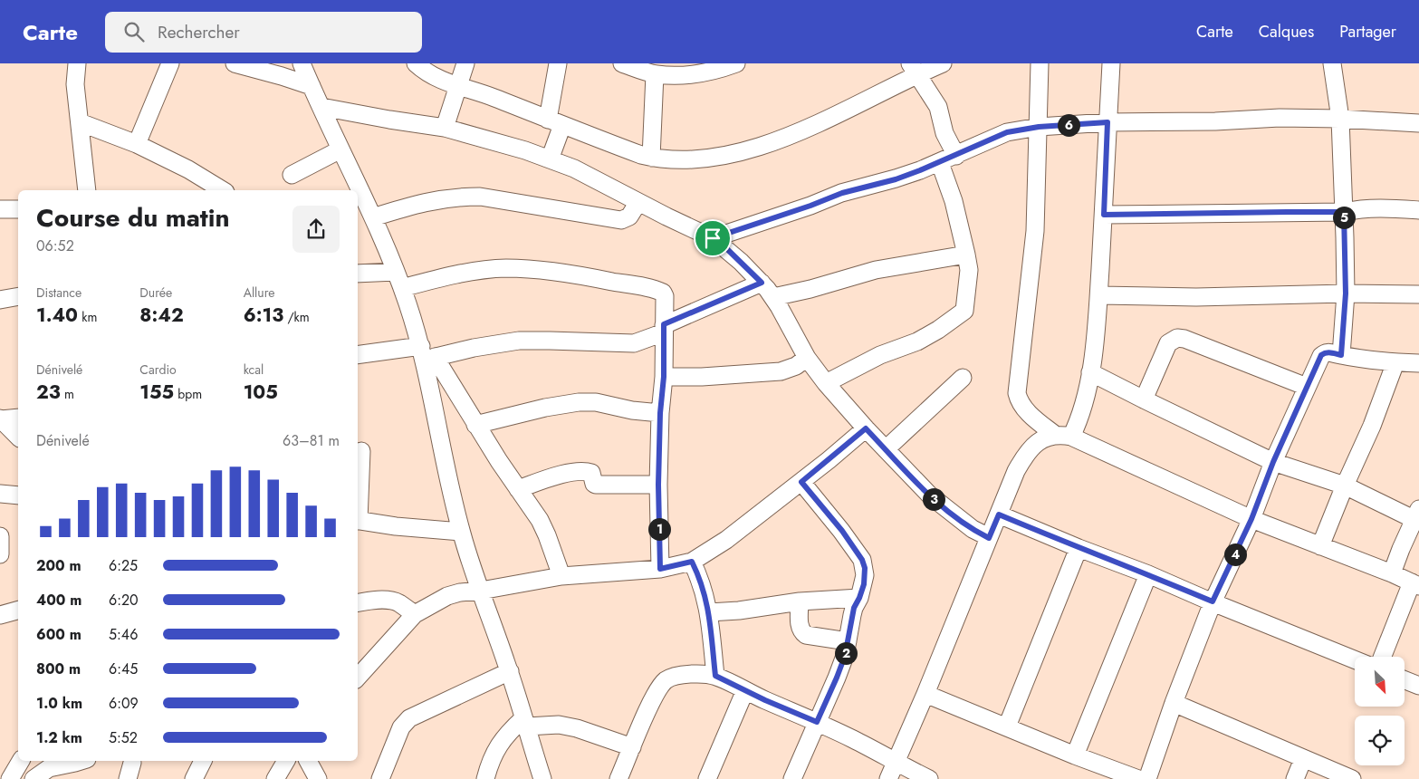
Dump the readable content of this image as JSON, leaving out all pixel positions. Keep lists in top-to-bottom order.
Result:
{
  "north": "bottom right",
  "page": {
    "header": "Carte",
    "search": "Rechercher",
    "nav": ["Carte", "Calques", "Partager"],
    "pins": [
      "6",
      "5",
      "3",
      "1",
      "4",
      "2"
    ],
    "heading": ["Course du matin", "06:52"],
    "stats": [
      ["Distance", "1.40 km"],
      ["Durée", "8:42"],
      ["Allure", "6:13 /km"],
      ["Dénivelé", "23 m"],
      ["Cardio", "155 bpm"],
      ["kcal", "105"]
    ],
    "chart": ["Dénivelé", "63–81 m"],
    "list": [
      {
        "name": "200 m",
        "note": "6:25"
      },
      {
        "name": "400 m",
        "note": "6:20"
      },
      {
        "name": "600 m",
        "note": "5:46"
      },
      {
        "name": "800 m",
        "note": "6:45"
      },
      {
        "name": "1.0 km",
        "note": "6:09"
      },
      {
        "name": "1.2 km",
        "note": "5:52"
      }
    ]
  }
}
